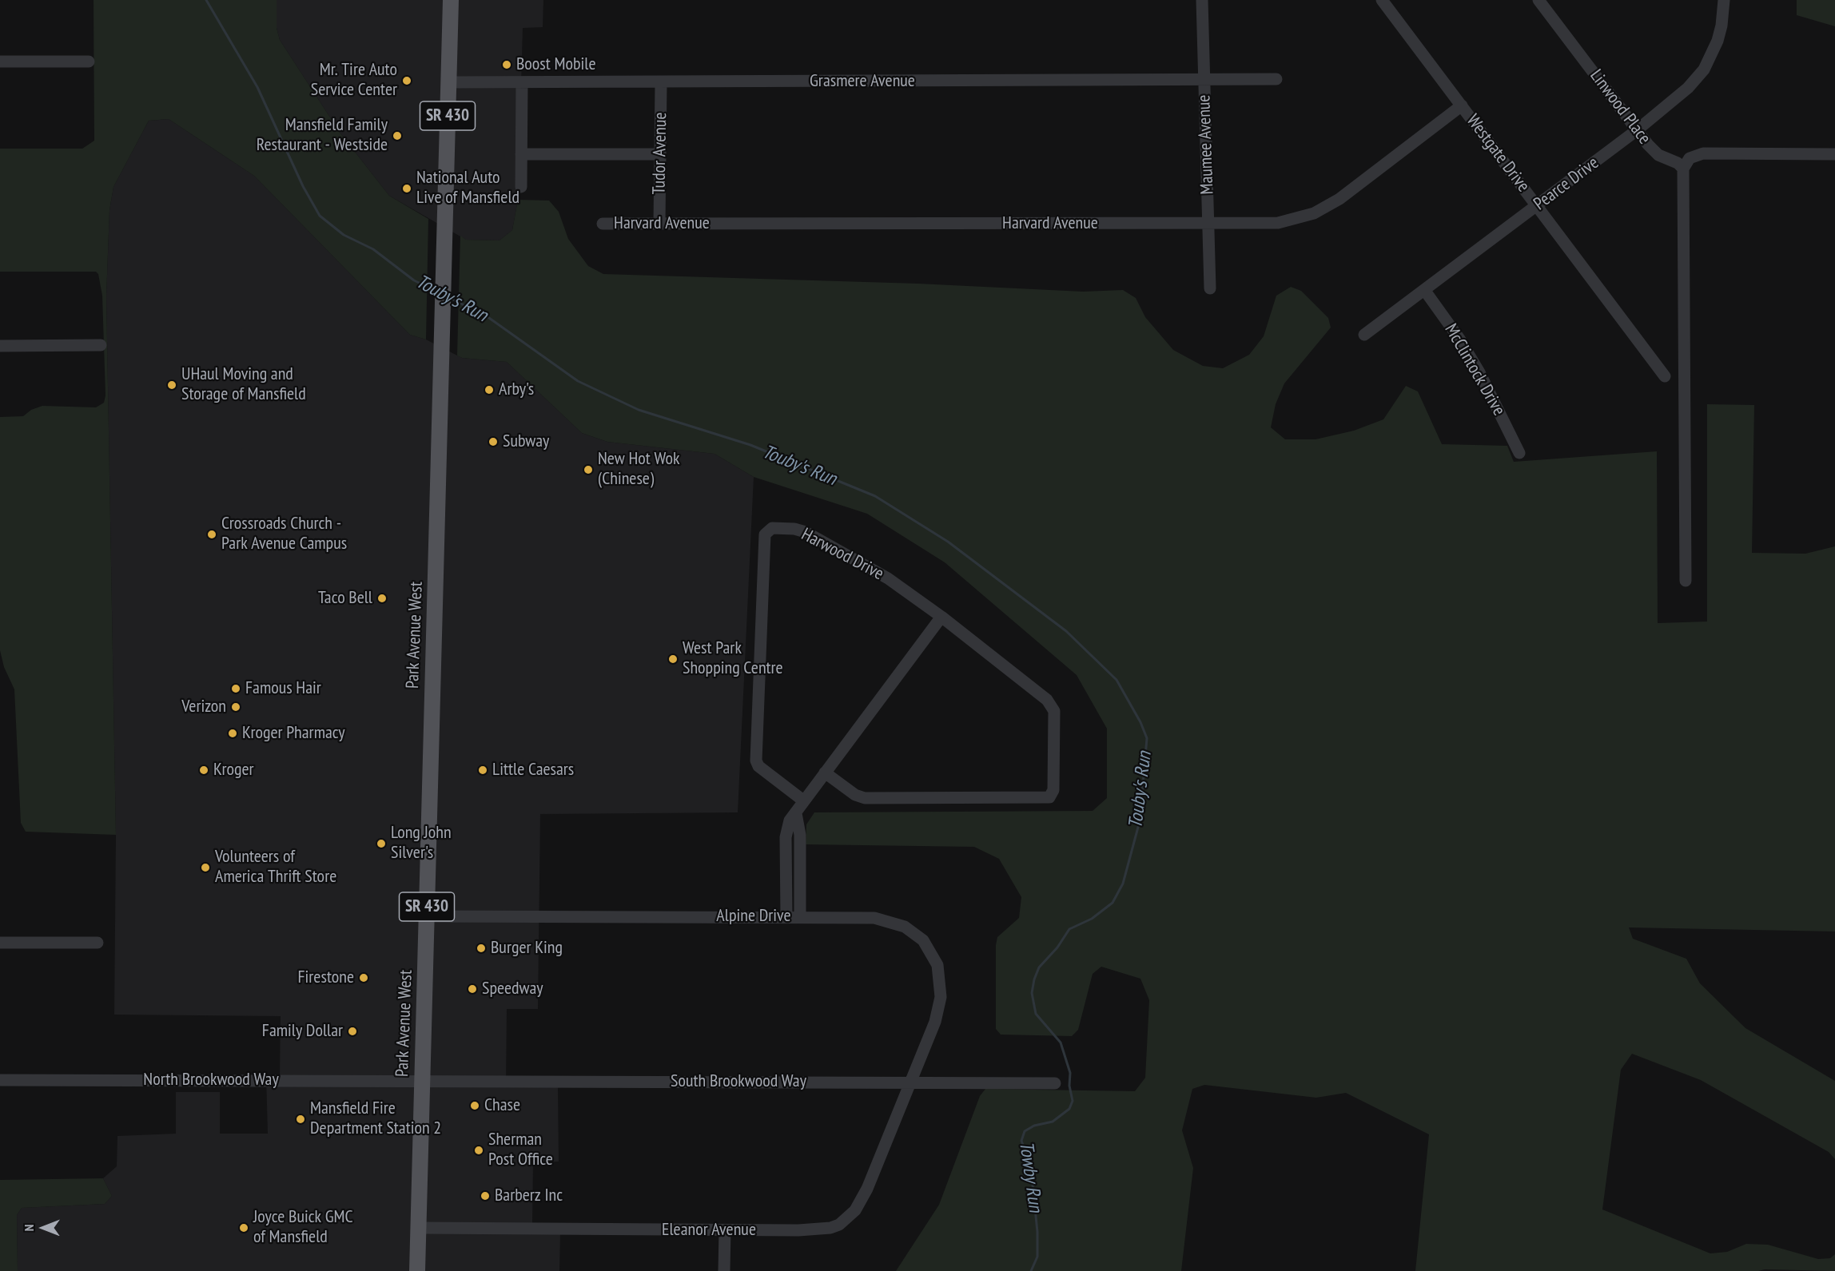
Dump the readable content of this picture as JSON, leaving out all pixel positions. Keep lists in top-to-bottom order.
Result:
{
  "streets": {
    "main road": ["SR 430", "Park Avenue West"],
    "street": [
      "Grasmere Avenue",
      "Linwood Place",
      "Maumee Avenue",
      "Tudor Avenue",
      "Westgate Drive",
      "Pearce Drive",
      "Harvard Avenue",
      "McClintock Drive",
      "Harwood Drive",
      "Alpine Drive",
      "North Brookwood Way",
      "South Brookwood Way",
      "Eleanor Avenue"
    ]
  },
  "crossings": [
    ["Grasmere Avenue", "Maumee Avenue"],
    ["Grasmere Avenue", "Tudor Avenue"],
    ["Grasmere Avenue", "Park Avenue West"],
    ["Linwood Place", "Pearce Drive"],
    ["Maumee Avenue", "Harvard Avenue"],
    ["Tudor Avenue", "Harvard Avenue"],
    ["Westgate Drive", "Pearce Drive"],
    ["Westgate Drive", "Harvard Avenue"],
    ["Pearce Drive", "McClintock Drive"],
    ["Park Avenue West", "Alpine Drive"],
    ["Park Avenue West", "North Brookwood Way"],
    ["Park Avenue West", "South Brookwood Way"],
    ["Park Avenue West", "Eleanor Avenue"],
    ["Alpine Drive", "South Brookwood Way"],
    ["Alpine Drive", "Eleanor Avenue"],
    ["North Brookwood Way", "South Brookwood Way"],
    ["South Brookwood Way", "Eleanor Avenue"]
  ],
  "water": ["Touby's Run", "Towby Run"],
  "places": [
    "Boost Mobile",
    "Mr. Tire Auto Service Center",
    "Mansfield Family Restaurant - Westside",
    "National Auto Live of Mansfield",
    "UHaul Moving and Storage of Mansfield",
    "Arby's",
    "Subway",
    "New Hot Wok (Chinese)",
    "Crossroads Church - Park Avenue Campus",
    "Taco Bell",
    "West Park Shopping Centre",
    "Famous Hair",
    "Verizon",
    "Kroger Pharmacy",
    "Kroger",
    "Little Caesars",
    "Long John Silver's",
    "Volunteers of America Thrift Store",
    "Burger King",
    "Firestone",
    "Speedway",
    "Family Dollar",
    "Chase",
    "Mansfield Fire Department Station 2",
    "Sherman Post Office",
    "Barberz Inc",
    "Joyce Buick GMC of Mansfield"
  ],
  "north": "left"
}
